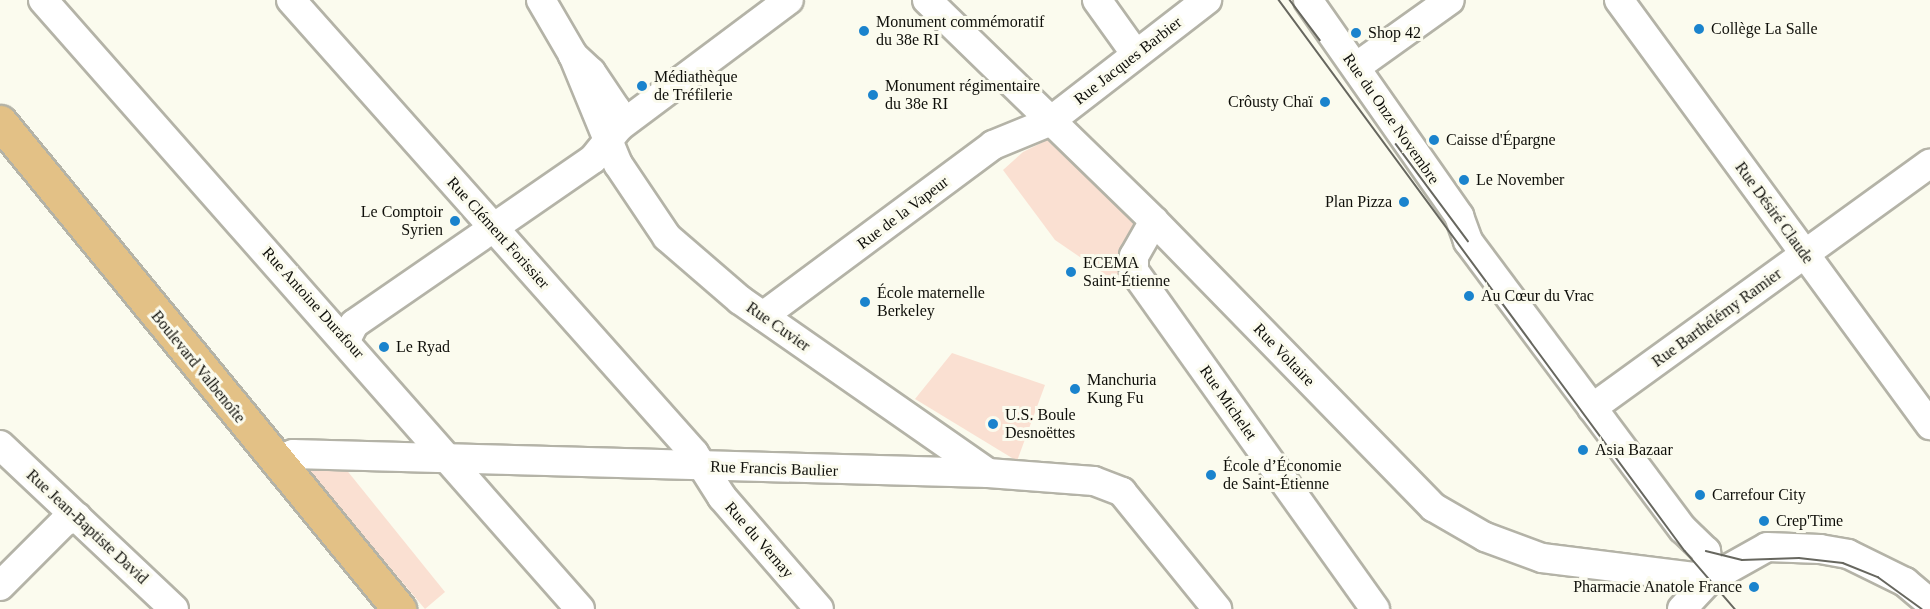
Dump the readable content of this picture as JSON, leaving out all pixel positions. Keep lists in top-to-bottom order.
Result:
{
  "streets": {
    "main road": ["Boulevard Valbenoîte"],
    "street": [
      "Rue Jacques Barbier",
      "Rue du Onze Novembre",
      "Rue de la Vapeur",
      "Rue Désiré Claude",
      "Rue Clément Forissier",
      "Rue Antoine Durafour",
      "Rue Barthélémy Ramier",
      "Rue Cuvier",
      "Rue Voltaire",
      "Rue Michelet",
      "Rue Francis Baulier",
      "Rue Jean-Baptiste David",
      "Rue du Vernay"
    ]
  },
  "crossings": [
    ["Rue Jacques Barbier", "Rue de la Vapeur"],
    ["Rue Jacques Barbier", "Rue Voltaire"],
    ["Rue du Onze Novembre", "Rue Barthélémy Ramier"],
    ["Rue du Onze Novembre", "Rue Voltaire"],
    ["Rue de la Vapeur", "Rue Cuvier"],
    ["Rue de la Vapeur", "Rue Voltaire"],
    ["Rue Désiré Claude", "Rue Barthélémy Ramier"],
    ["Rue Clément Forissier", "Rue Francis Baulier"],
    ["Rue Clément Forissier", "Rue du Vernay"],
    ["Rue Antoine Durafour", "Rue Francis Baulier"],
    ["Rue Cuvier", "Rue Francis Baulier"],
    ["Rue Voltaire", "Rue Michelet"],
    ["Boulevard Valbenoîte", "Rue Francis Baulier"],
    ["Rue Francis Baulier", "Rue du Vernay"]
  ],
  "places": [
    "Collège La Salle",
    "Monument commémoratif du 38e RI",
    "Shop 42",
    "Médiathèque de Tréfilerie",
    "Monument régimentaire du 38e RI",
    "Crôusty Chaï",
    "Caisse d'Épargne",
    "Le November",
    "Plan Pizza",
    "Le Comptoir Syrien",
    "ECEMA Saint-Étienne",
    "Au Cœur du Vrac",
    "École maternelle Berkeley",
    "Le Ryad",
    "Manchuria Kung Fu",
    "U.S. Boule Desnoëttes",
    "Asia Bazaar",
    "École d’Économie de Saint-Étienne",
    "Carrefour City",
    "Crep'Time",
    "Pharmacie Anatole France"
  ]
}
